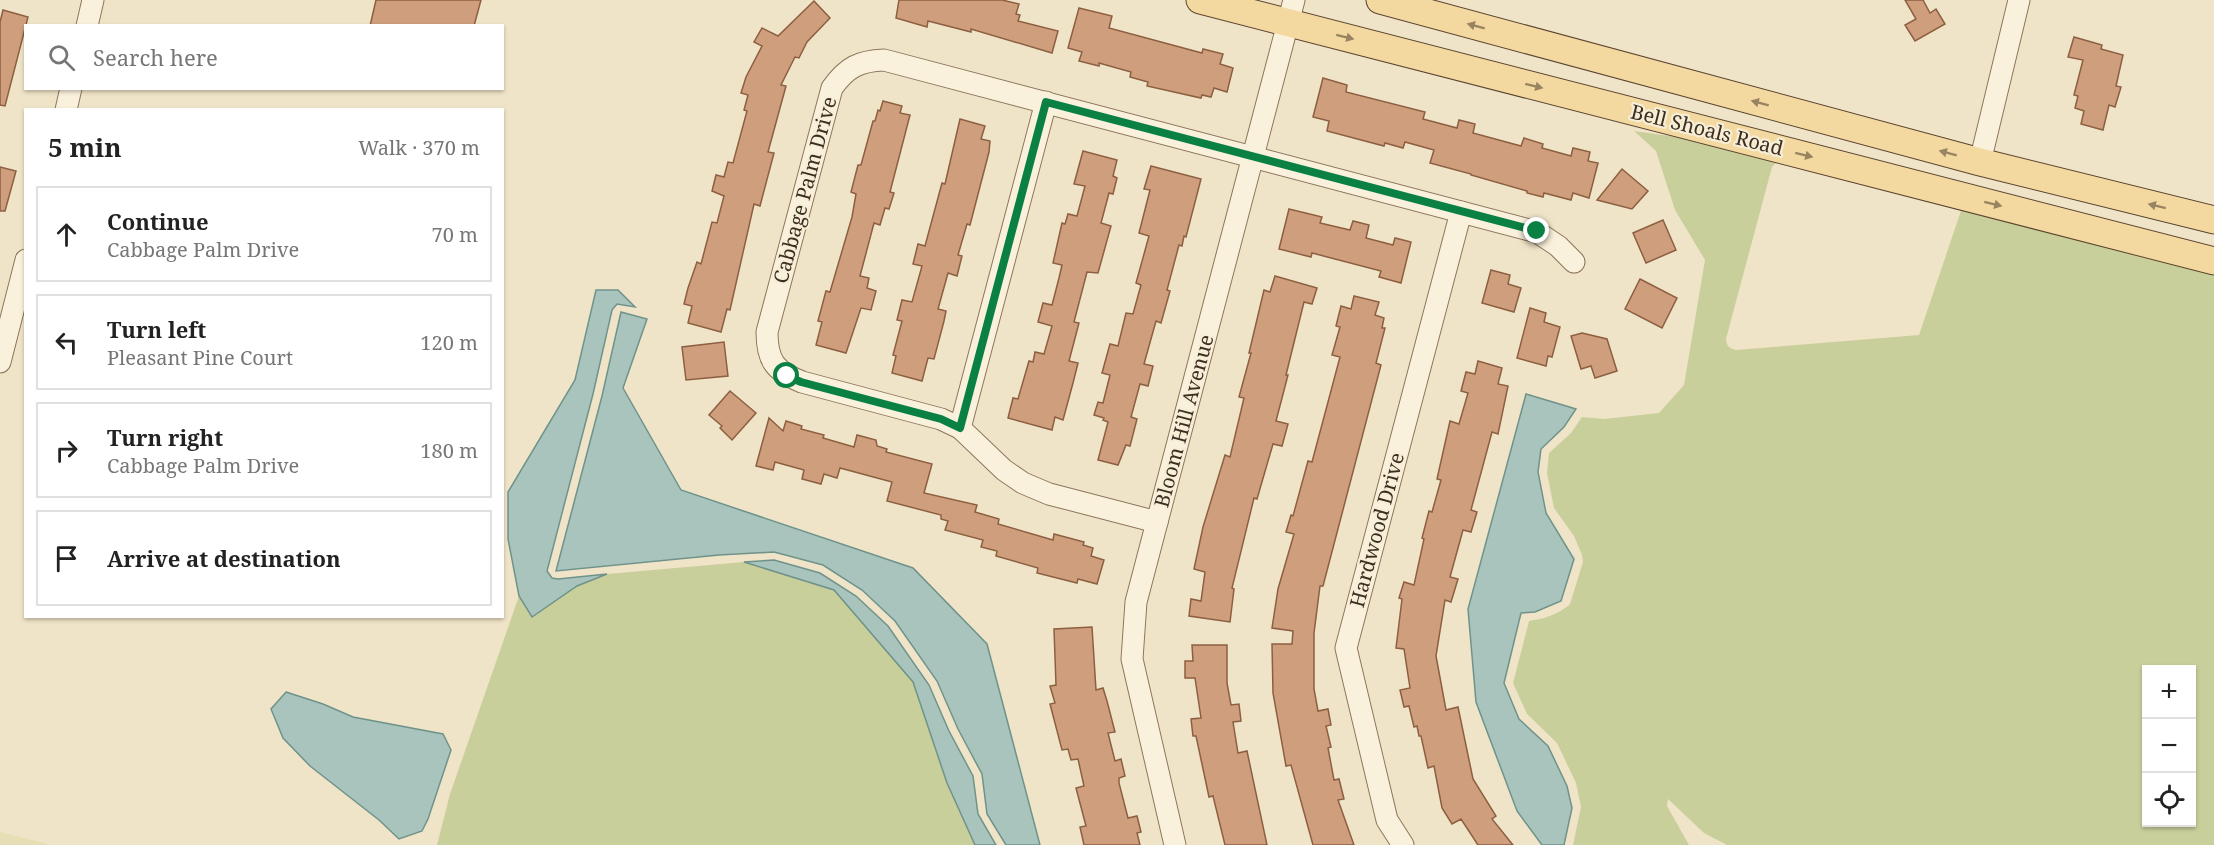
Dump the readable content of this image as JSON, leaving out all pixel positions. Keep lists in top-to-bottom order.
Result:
{
  "streets": {
    "main road": ["Bell Shoals Road"],
    "street": ["Cabbage Palm Drive", "Bloom Hill Avenue", "Hardwood Drive"]
  },
  "crossings": [
    ["Bell Shoals Road", "Bloom Hill Avenue"],
    ["Cabbage Palm Drive", "Bloom Hill Avenue"],
    ["Cabbage Palm Drive", "Hardwood Drive"]
  ],
  "page": {
    "search": "Search here",
    "heading": ["5 min", "Walk · 370 m"],
    "list": [
      ["Continue", "Cabbage Palm Drive", "70 m"],
      ["Turn left", "Pleasant Pine Court", "120 m"],
      ["Turn right", "Cabbage Palm Drive", "180 m"],
      "Arrive at destination"
    ],
    "map_buttons": ["+", "−"]
  }
}
